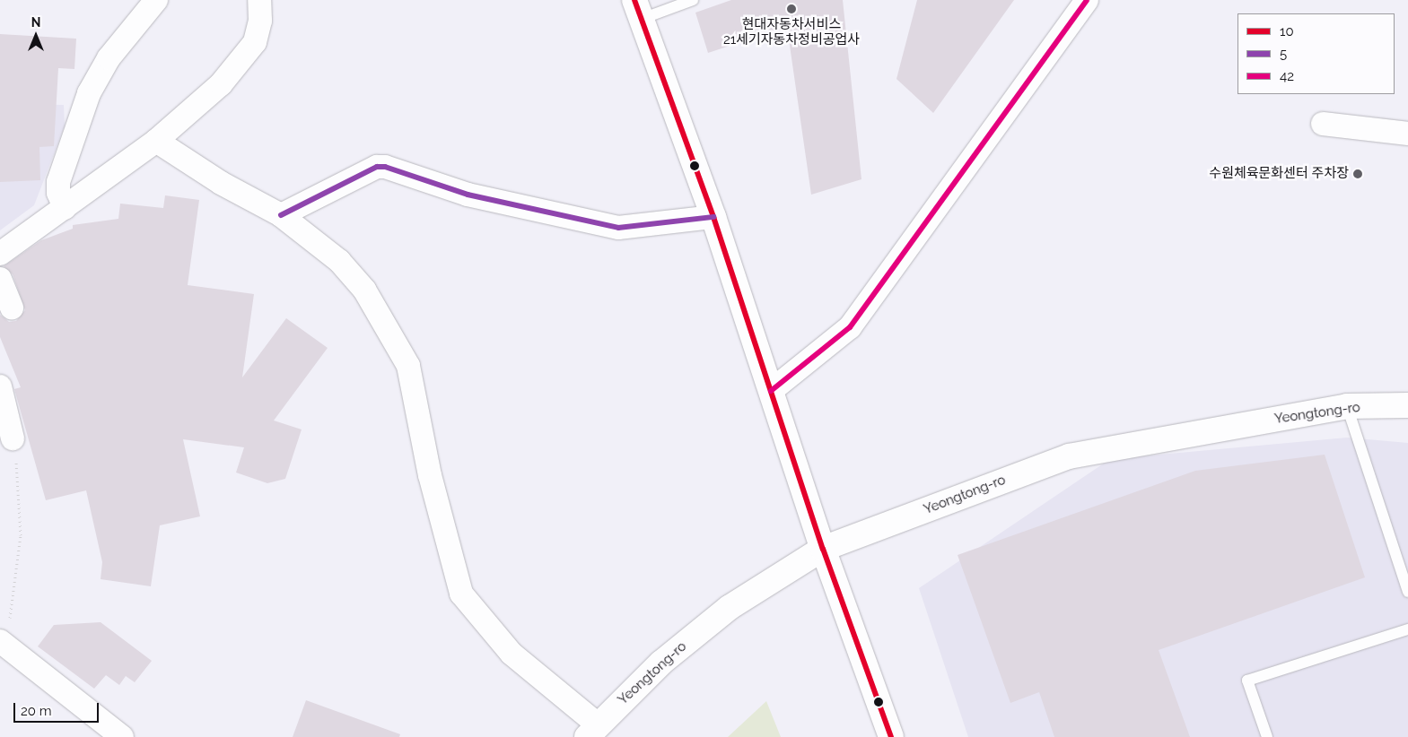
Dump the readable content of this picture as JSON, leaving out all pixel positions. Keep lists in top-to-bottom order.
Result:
{
  "streets": {
    "street": ["Yeongtong-ro"]
  },
  "places": ["현대자동차서비스 21세기자동차정비공업사", "수원체육문화센터 주차장"],
  "lines": ["transit line 10", "transit line 42", "transit line 5"],
  "legend": ["10", "5", "42"],
  "scale_bar": "20 m",
  "north": "top"
}
